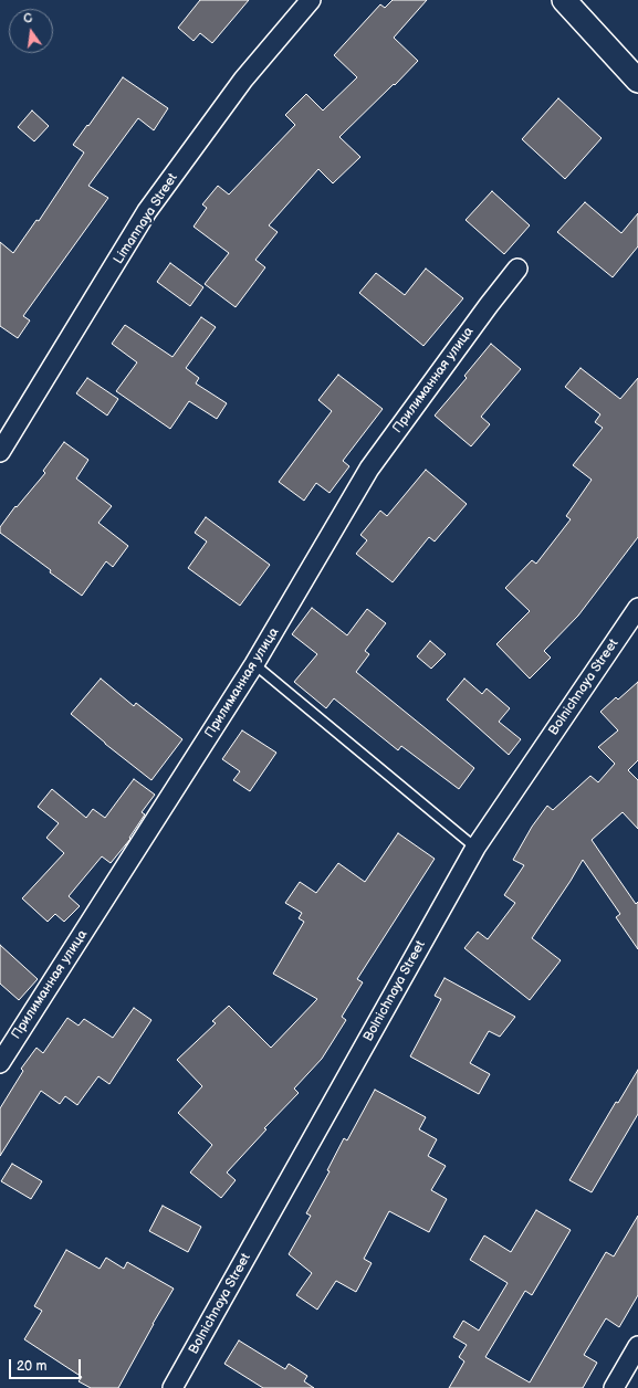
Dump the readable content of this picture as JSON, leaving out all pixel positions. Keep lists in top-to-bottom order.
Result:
{
  "streets": {
    "street": ["Limannaya Street", "Прилиманная улица", "Bolnichnaya Street"]
  },
  "scale_bar": "20 m",
  "north": "top"
}
